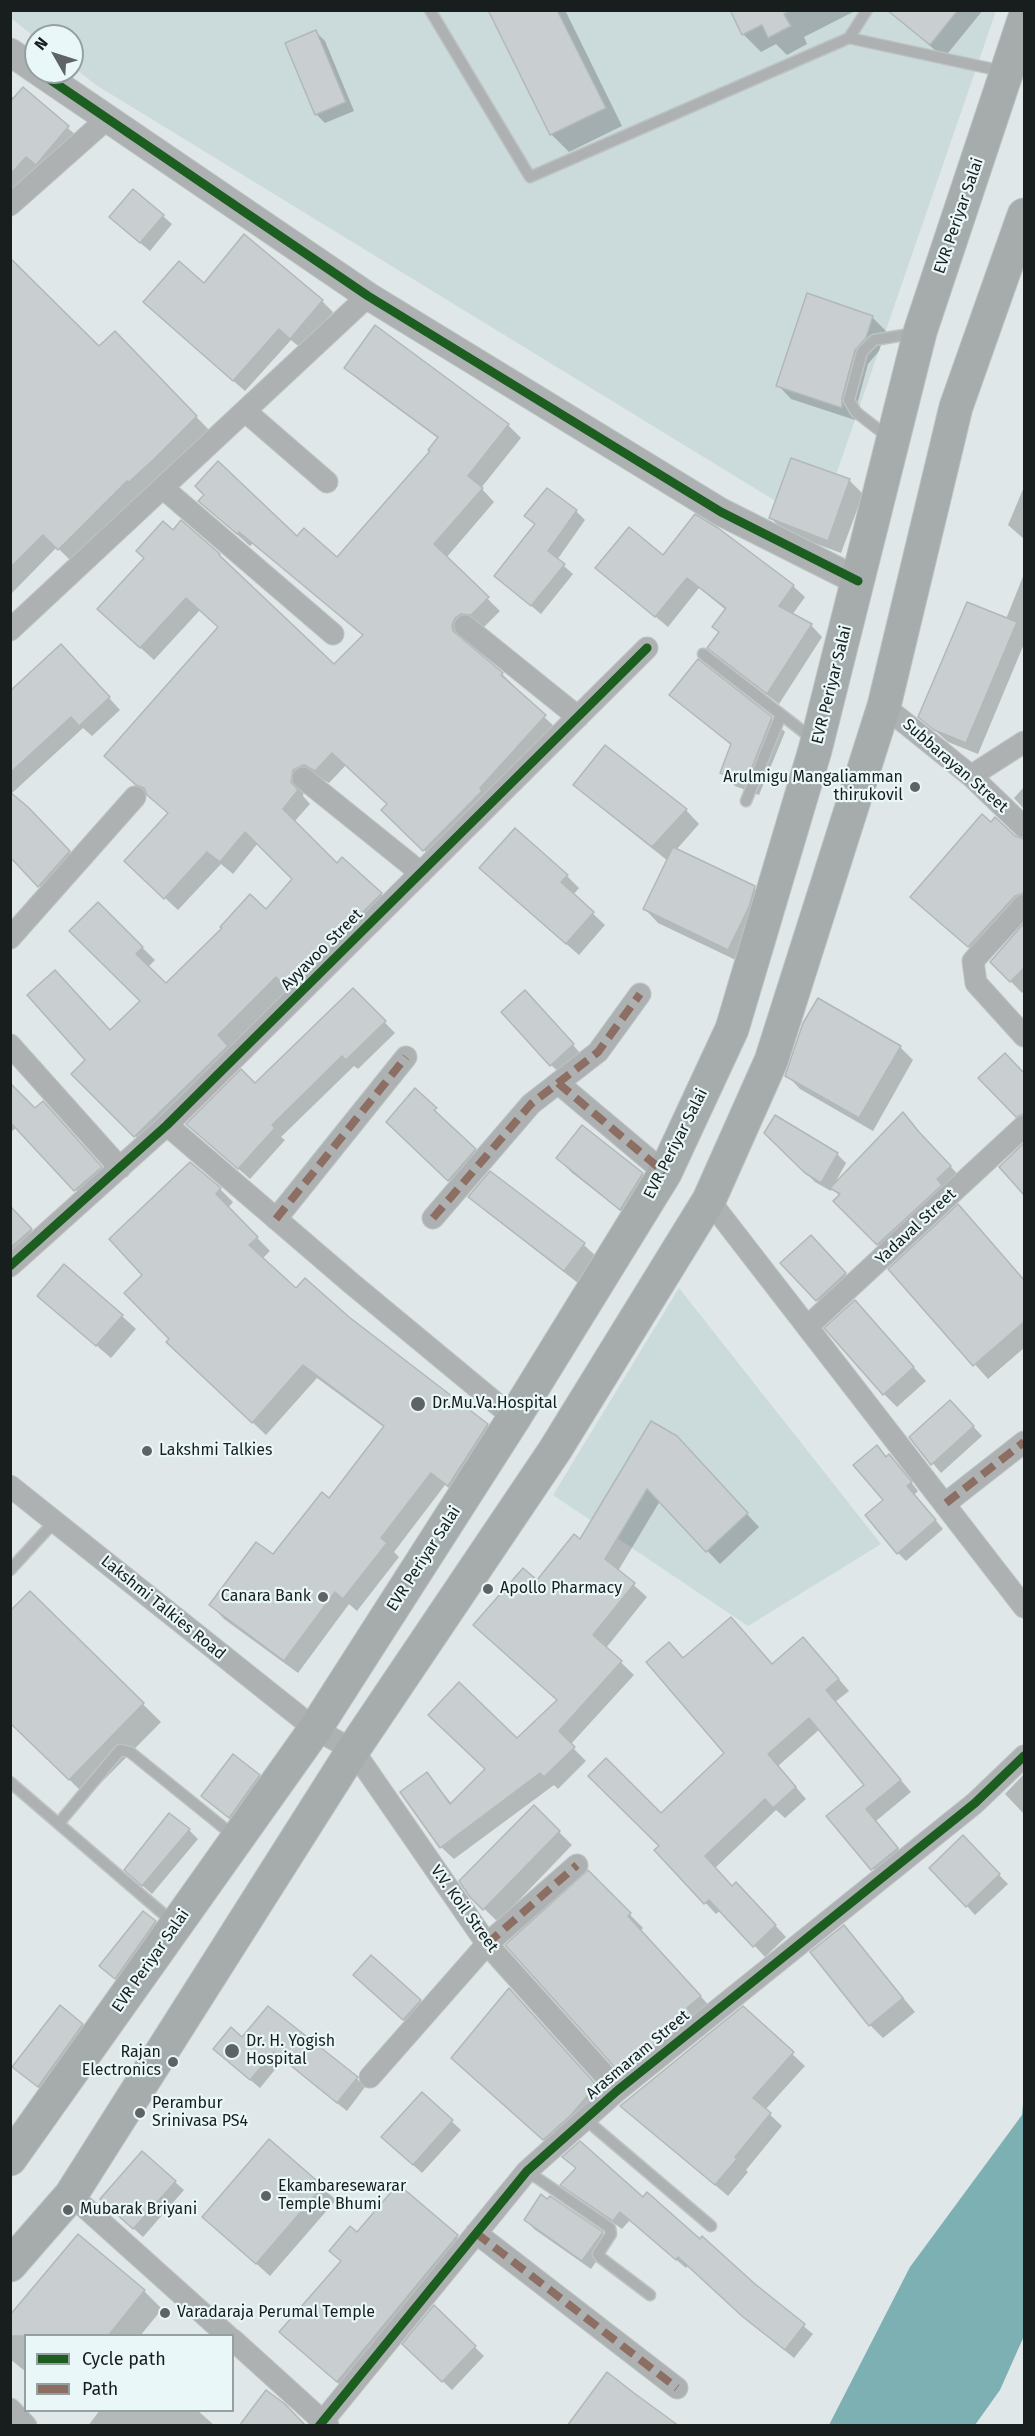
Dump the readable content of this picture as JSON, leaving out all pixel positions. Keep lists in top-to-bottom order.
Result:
{
  "streets": {
    "main road": ["EVR Periyar Salai"],
    "street": [
      "Subbarayan Street",
      "Ayyavoo Street",
      "Yadaval Street",
      "Lakshmi Talkies Road",
      "V.V. Koil Street",
      "Arasmaram Street"
    ]
  },
  "crossings": [
    ["EVR Periyar Salai", "Lakshmi Talkies Road"],
    ["EVR Periyar Salai", "V.V. Koil Street"],
    ["Lakshmi Talkies Road", "V.V. Koil Street"],
    ["V.V. Koil Street", "Arasmaram Street"]
  ],
  "places": [
    "Arulmigu Mangaliamman thirukovil",
    "Dr.Mu.Va.Hospital",
    "Lakshmi Talkies",
    "Apollo Pharmacy",
    "Canara Bank",
    "Dr. H. Yogish Hospital",
    "Rajan Electronics",
    "Perambur Srinivasa PS4",
    "Ekambaresewarar Temple Bhumi",
    "Mubarak Briyani",
    "Varadaraja Perumal Temple"
  ],
  "legend": ["Cycle path", "Path"],
  "north": "top left"
}
